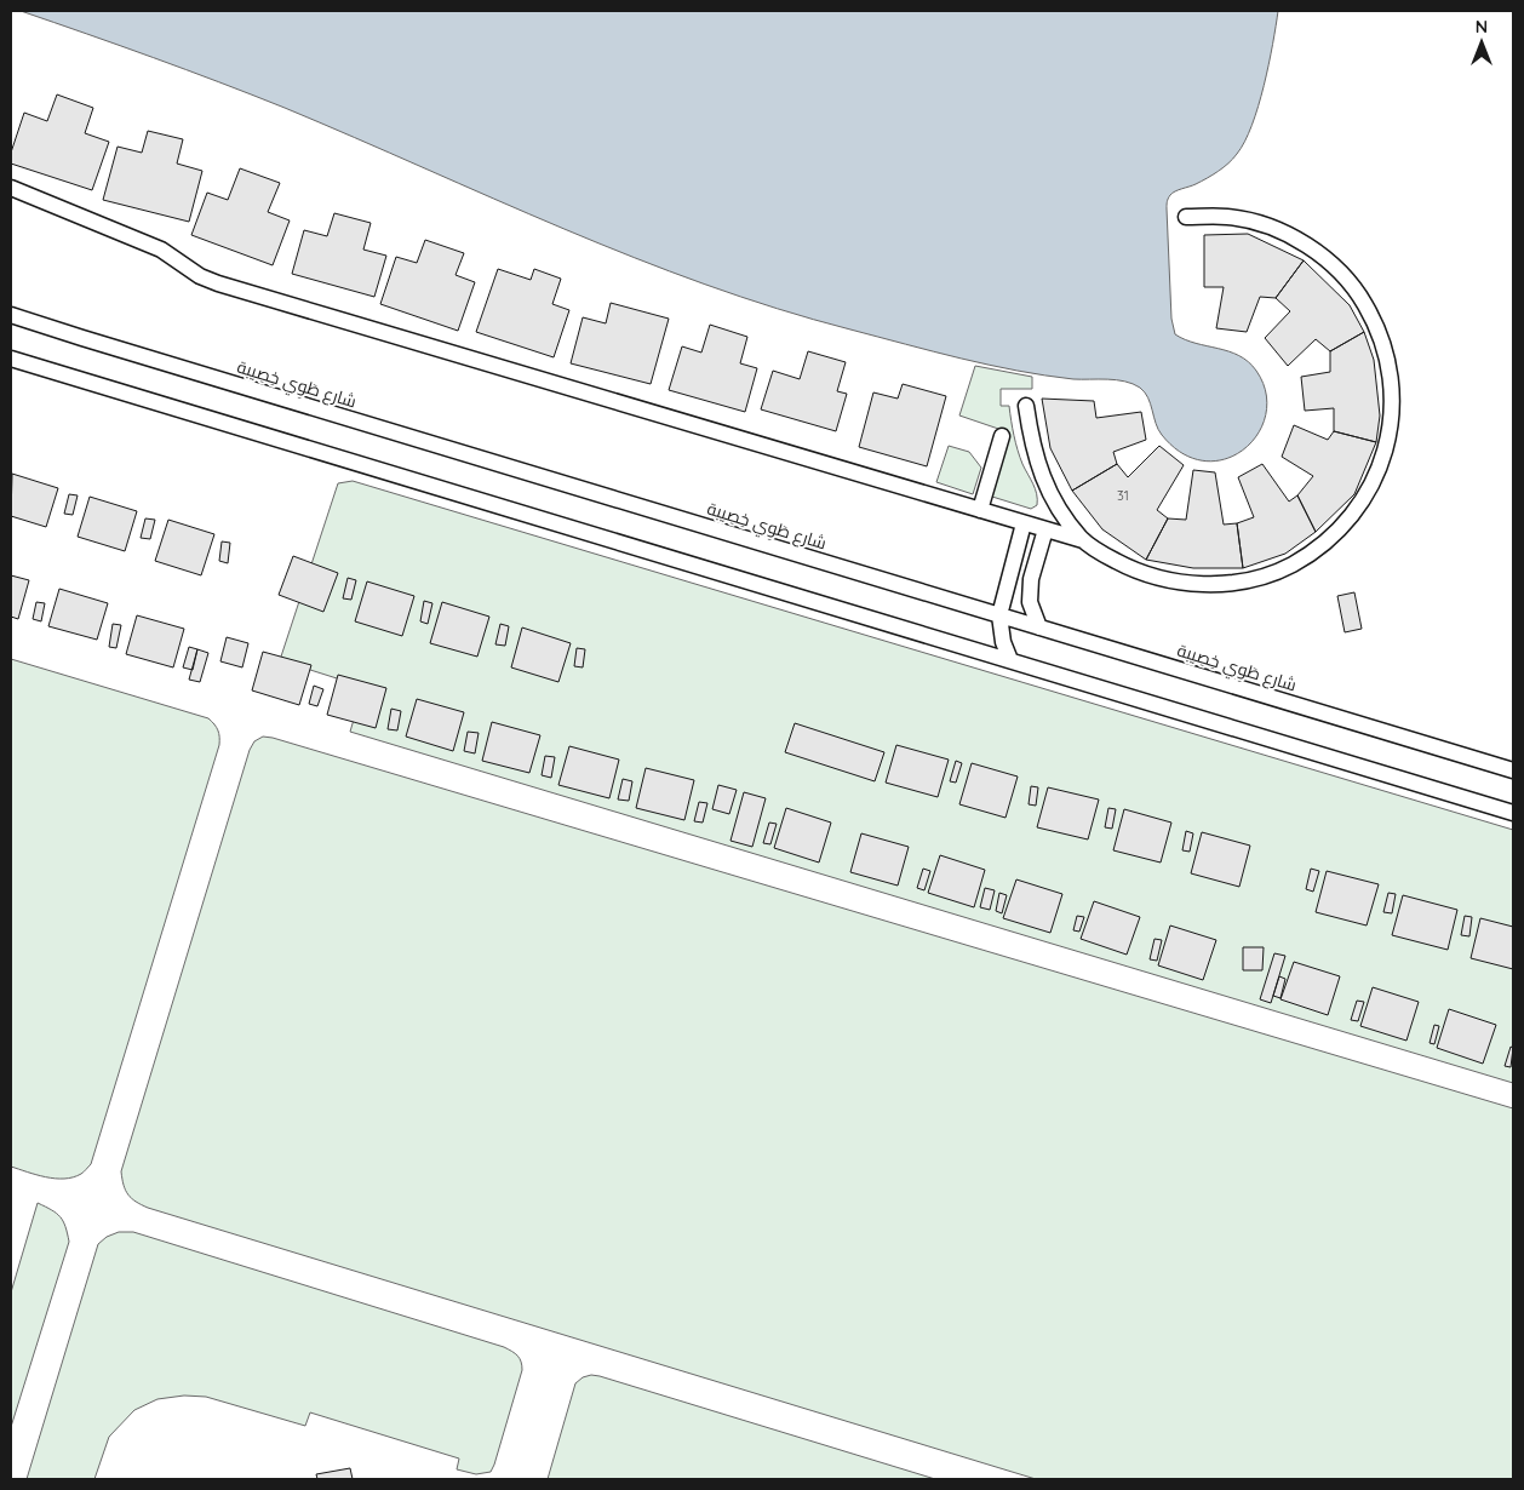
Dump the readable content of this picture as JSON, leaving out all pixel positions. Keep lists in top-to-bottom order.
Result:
{
  "streets": {
    "street": ["شارع طَوِي خِصِيبة"]
  },
  "house_numbers": ["31"],
  "north": "top"
}
